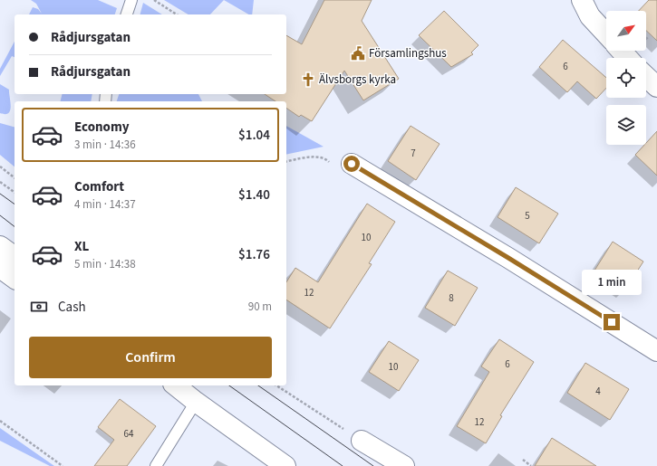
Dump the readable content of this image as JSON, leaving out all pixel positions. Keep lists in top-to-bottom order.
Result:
{
  "places": {
    "public building": ["Församlingshus"],
    "church": ["Älvsborgs kyrka"]
  },
  "house_numbers": [
    "6",
    "7",
    "5",
    "10",
    "12",
    "8",
    "6",
    "10",
    "4",
    "12",
    "64"
  ],
  "north": "top right",
  "page": {
    "banner": ["Rådjursgatan", "Rådjursgatan"],
    "list": [
      {
        "name": "Economy",
        "note": "3 min · 14:36",
        "value": "$1.04"
      },
      {
        "name": "Comfort",
        "note": "4 min · 14:37",
        "value": "$1.40"
      },
      {
        "name": "XL",
        "note": "5 min · 14:38",
        "value": "$1.76"
      }
    ],
    "bubble": "1 min",
    "pay": ["Cash", "90 m"],
    "buttons": "Confirm"
  }
}
